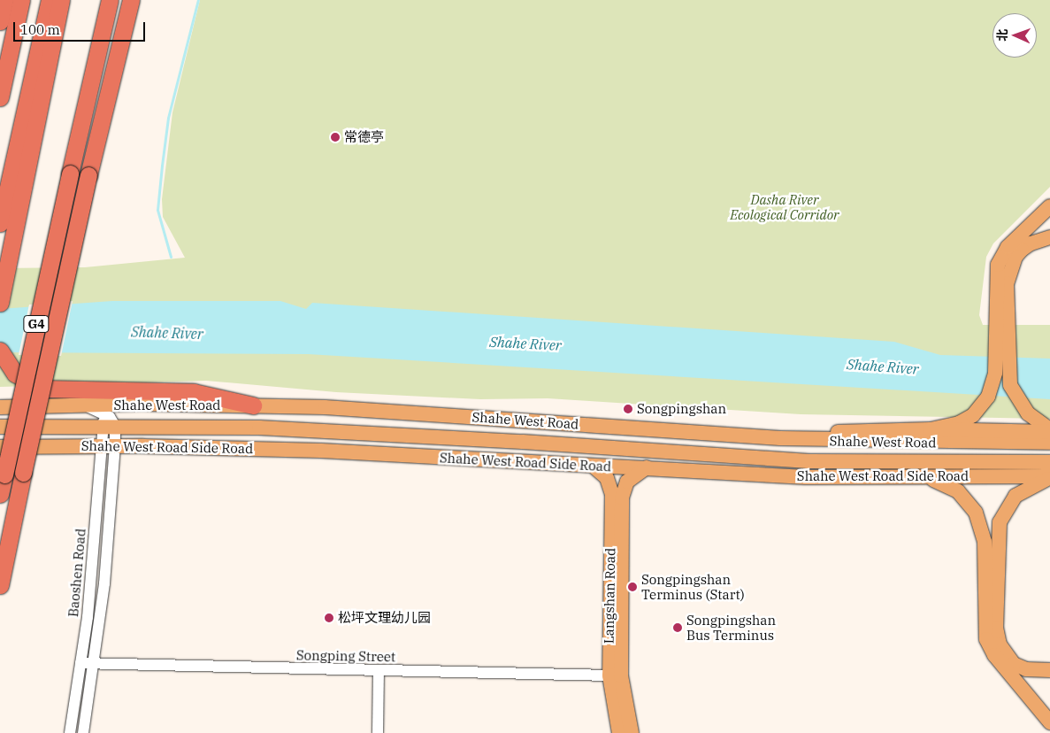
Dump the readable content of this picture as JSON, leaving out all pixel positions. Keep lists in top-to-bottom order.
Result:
{
  "streets": {
    "highway": ["G4"],
    "main road": ["Shahe West Road", "Shahe West Road Side Road", "Langshan Road"],
    "street": ["Baoshen Road", "Songping Street"]
  },
  "crossings": [
    ["Shahe West Road", "Baoshen Road"],
    ["Shahe West Road Side Road", "Baoshen Road"],
    ["Shahe West Road Side Road", "Langshan Road"],
    ["Baoshen Road", "Songping Street"],
    ["Langshan Road", "Songping Street"]
  ],
  "water": ["Shahe River"],
  "parks": ["Dasha River Ecological Corridor"],
  "places": [
    "常德亭",
    "Songpingshan",
    "Songpingshan Terminus (Start)",
    "松坪文理幼儿园",
    "Songpingshan Bus Terminus"
  ],
  "scale_bar": "100 m",
  "north": "left"
}
